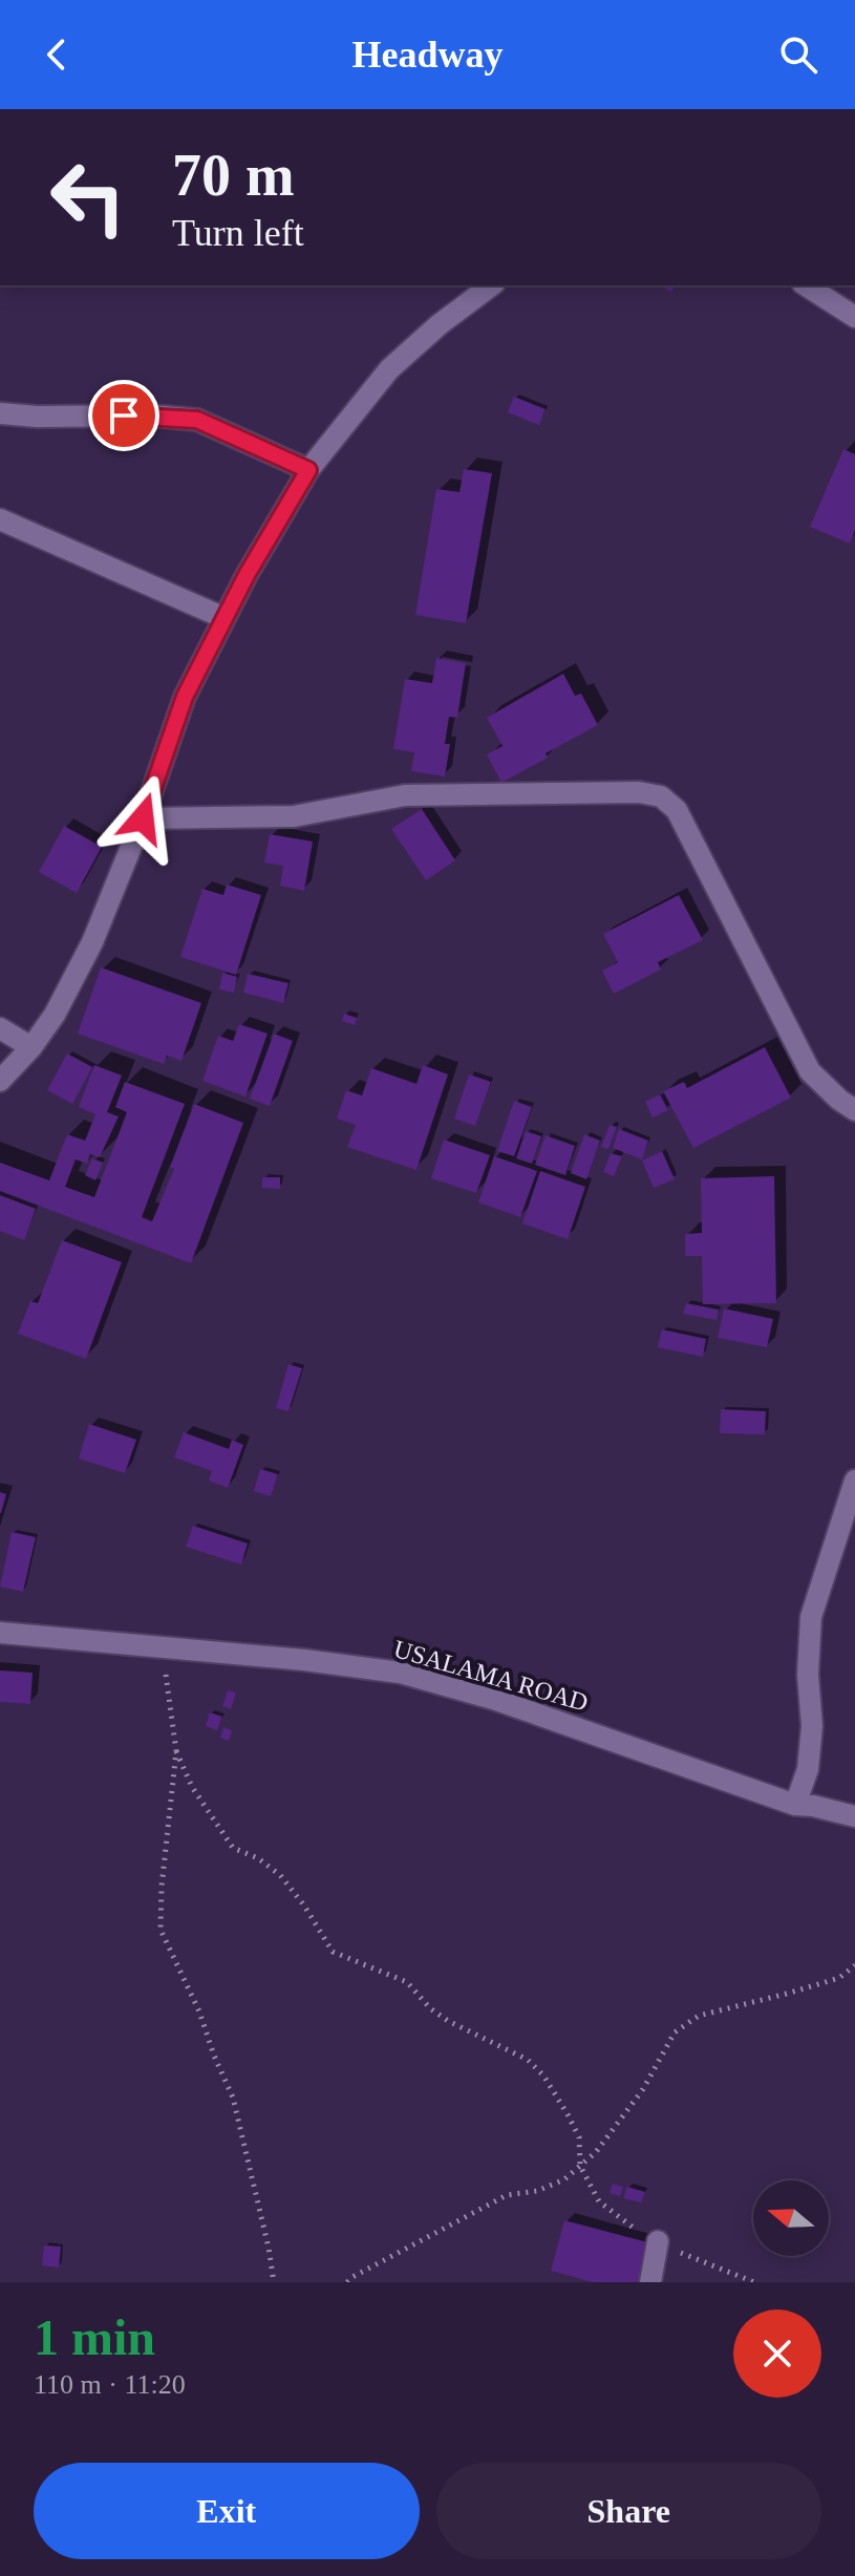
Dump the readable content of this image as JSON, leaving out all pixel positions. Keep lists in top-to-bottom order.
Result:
{
  "streets": {
    "street": ["USALAMA ROAD"]
  },
  "north": "left",
  "page": {
    "header": "Headway",
    "turn": ["70 m", "Turn left"],
    "heading": ["1 min", "110 m · 11:20"],
    "buttons": ["Exit", "Share"]
  }
}
